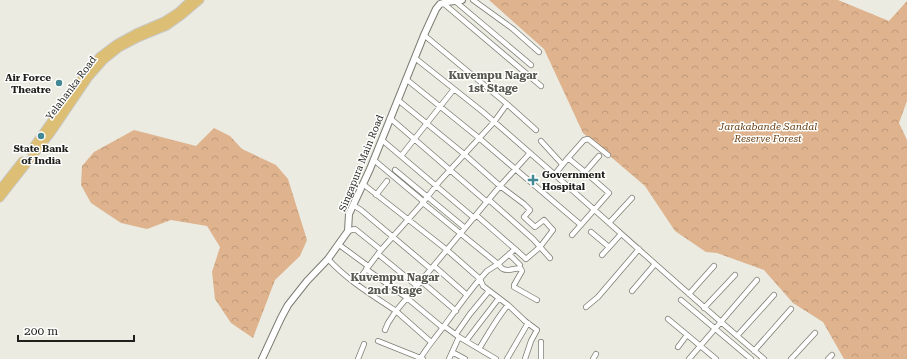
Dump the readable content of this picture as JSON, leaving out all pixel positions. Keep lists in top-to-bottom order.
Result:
{
  "streets": {
    "main road": ["Yelahanka Road"],
    "street": ["Singapura Main Road"]
  },
  "districts": ["Kuvempu Nagar 1st Stage", "Kuvempu Nagar 2nd Stage"],
  "parks": ["Jarakabande Sandal Reserve Forest"],
  "places": {
    "other": ["Air Force Theatre", "State Bank of India"],
    "health": ["Government Hospital"]
  },
  "scale_bar": "200 m"
}
